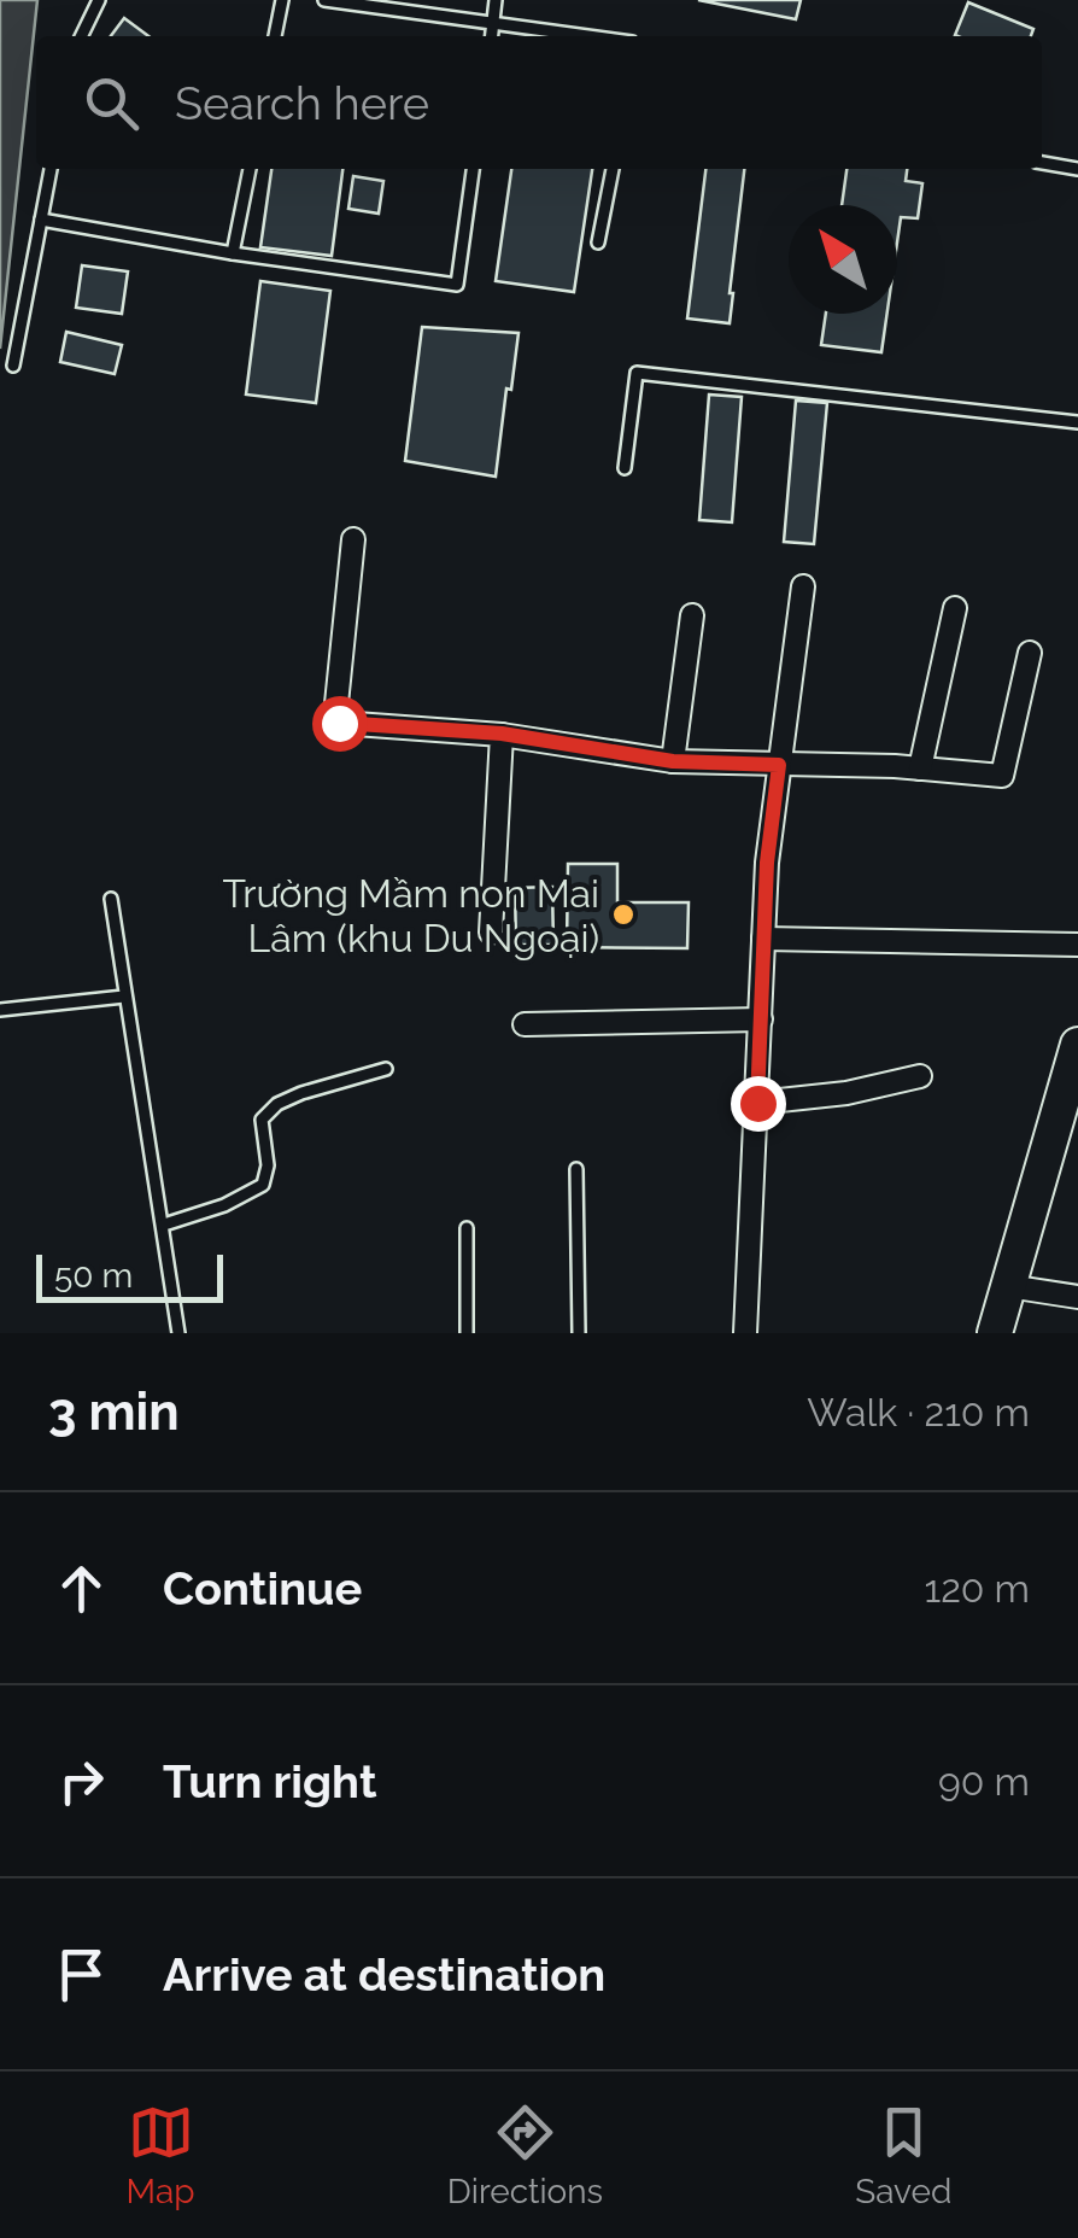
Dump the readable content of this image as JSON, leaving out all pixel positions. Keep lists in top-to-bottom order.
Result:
{
  "places": ["Trường Mầm non Mai Lâm (khu Du Ngoại)"],
  "scale_bar": "50 m",
  "north": "top left",
  "page": {
    "search": "Search here",
    "scale": "50 m",
    "heading": ["3 min", "Walk · 210 m"],
    "list": [
      ["Continue", "120 m"],
      ["Turn right", "90 m"],
      "Arrive at destination"
    ],
    "nav": ["Map", "Directions", "Saved"]
  }
}
